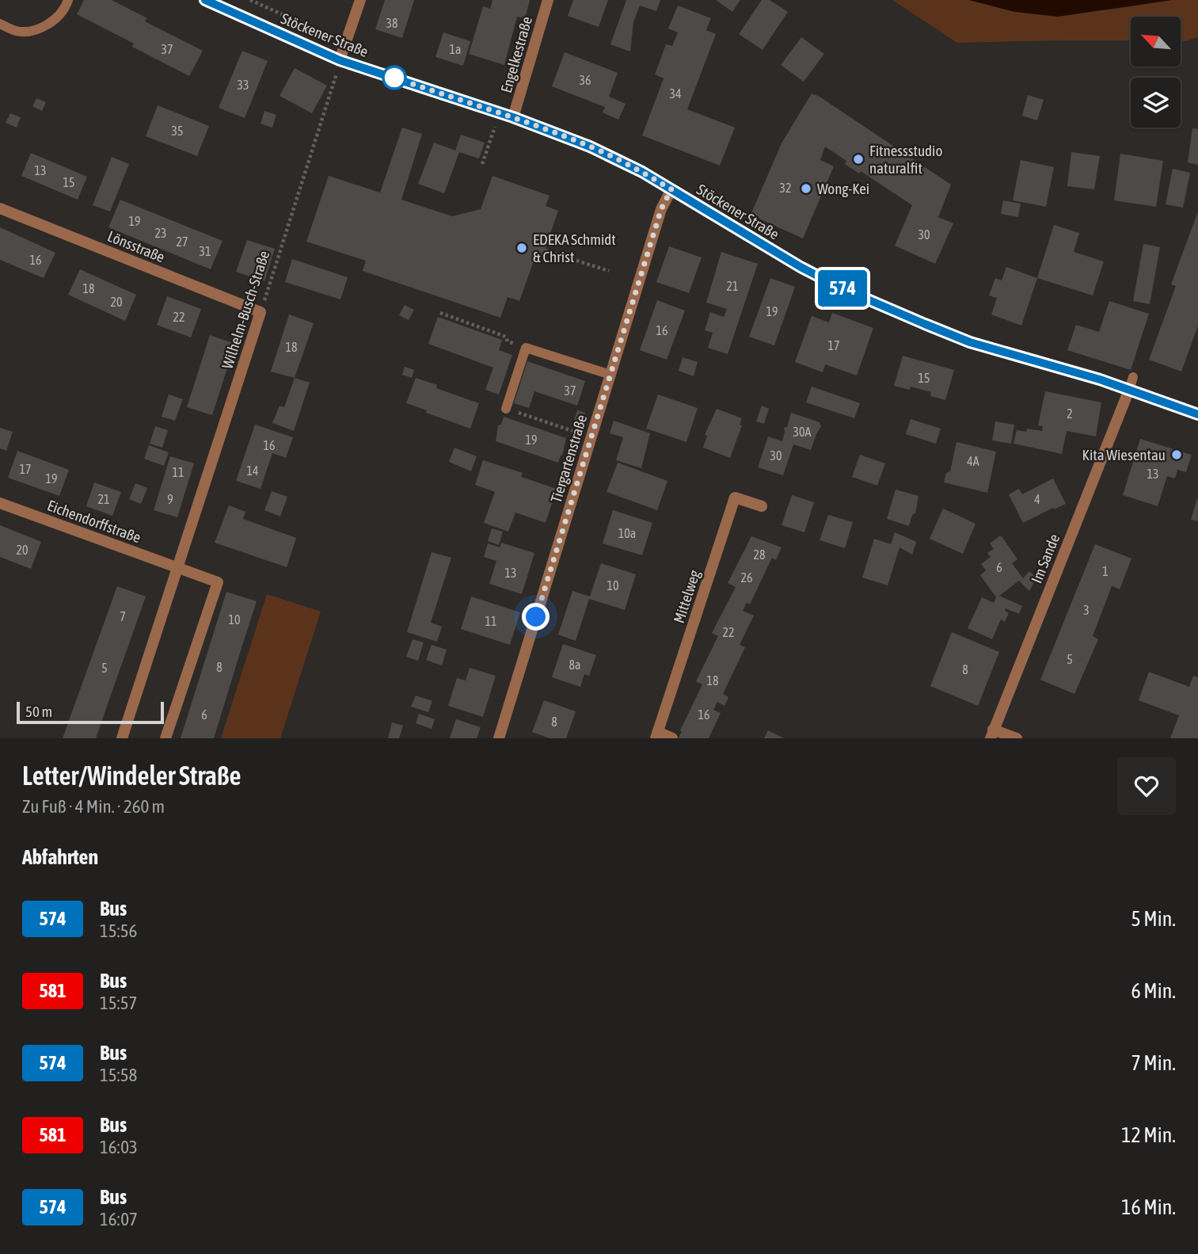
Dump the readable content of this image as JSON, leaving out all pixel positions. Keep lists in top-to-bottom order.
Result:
{
  "streets": {
    "main road": ["Stöckener Straße"],
    "street": [
      "Engelkestraße",
      "Lönsstraße",
      "Wilhelm-Busch-Straße",
      "Tiergartenstraße",
      "Eichendorffstraße",
      "Im Sande",
      "Mittelweg"
    ]
  },
  "crossings": [
    ["Stöckener Straße", "Engelkestraße"],
    ["Stöckener Straße", "Wilhelm-Busch-Straße"],
    ["Stöckener Straße", "Tiergartenstraße"],
    ["Stöckener Straße", "Im Sande"],
    ["Lönsstraße", "Wilhelm-Busch-Straße"],
    ["Wilhelm-Busch-Straße", "Eichendorffstraße"]
  ],
  "places": [
    "Fitnessstudio naturalfit",
    "Wong-Kei",
    "EDEKA Schmidt & Christ",
    "Kita Wiesentau"
  ],
  "lines": ["bus line 574"],
  "house_numbers": [
    "38",
    "37",
    "1a",
    "36",
    "33",
    "34",
    "35",
    "13",
    "15",
    "32",
    "19",
    "23",
    "30",
    "27",
    "31",
    "16",
    "21",
    "18",
    "20",
    "19",
    "22",
    "16",
    "17",
    "18",
    "15",
    "37",
    "2",
    "30A",
    "19",
    "16",
    "30",
    "4A",
    "17",
    "14",
    "11",
    "13",
    "19",
    "21",
    "9",
    "4",
    "10a",
    "20",
    "28",
    "6",
    "1",
    "13",
    "26",
    "10",
    "3",
    "7",
    "10",
    "11",
    "22",
    "5",
    "8a",
    "8",
    "5",
    "8",
    "18",
    "6",
    "16",
    "8"
  ],
  "scale_bar": "50 m",
  "north": "top left",
  "page": {
    "on_map": "574",
    "scale": "50 m",
    "heading": [
      ["Letter/Windeler Straße", "Zu Fuß · 4 Min. · 260 m"],
      "Abfahrten"
    ],
    "list": [
      {
        "mark": "574",
        "name": "Bus",
        "note": "15:56",
        "value": "5 Min."
      },
      {
        "mark": "581",
        "name": "Bus",
        "note": "15:57",
        "value": "6 Min."
      },
      {
        "mark": "574",
        "name": "Bus",
        "note": "15:58",
        "value": "7 Min."
      },
      {
        "mark": "581",
        "name": "Bus",
        "note": "16:03",
        "value": "12 Min."
      },
      {
        "mark": "574",
        "name": "Bus",
        "note": "16:07",
        "value": "16 Min."
      }
    ]
  }
}
